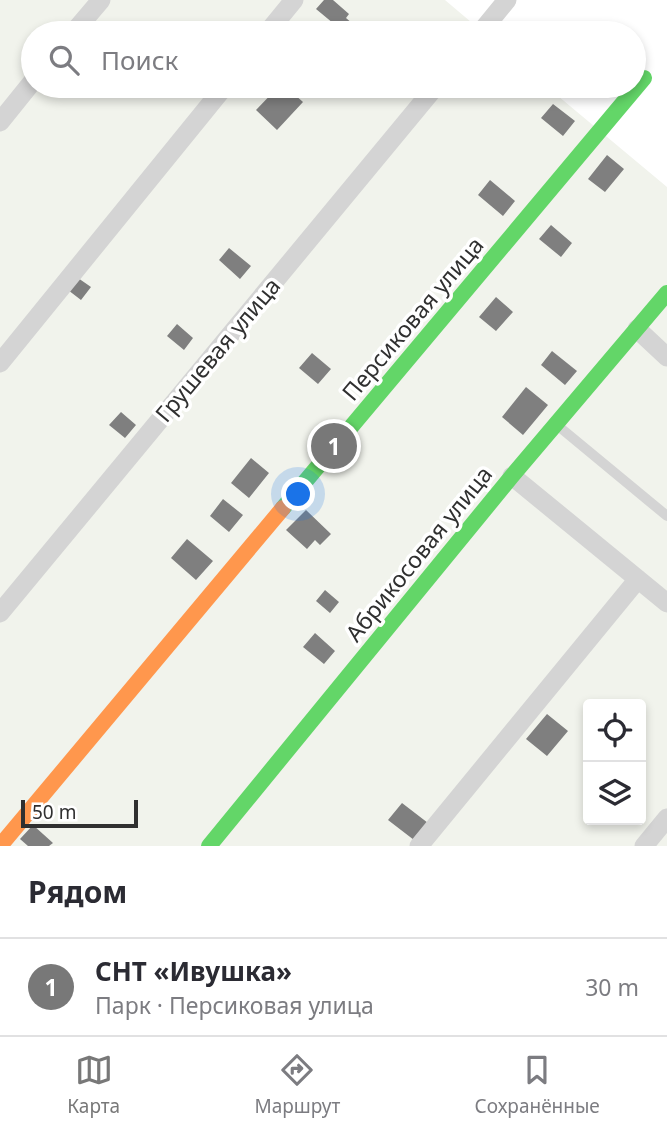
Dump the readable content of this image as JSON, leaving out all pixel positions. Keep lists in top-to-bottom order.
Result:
{
  "streets": {
    "street": ["Персиковая улица", "Грушевая улица", "Абрикосовая улица"]
  },
  "scale_bar": "50 m",
  "page": {
    "search": "Поиск",
    "pins": "1",
    "scale": "50 m",
    "heading": "Рядом",
    "list": [
      {
        "mark": "1",
        "name": "СНТ «Ивушка»",
        "note": "Парк · Персиковая улица",
        "value": "30 m"
      }
    ],
    "nav": ["Карта", "Маршрут", "Сохранённые"]
  }
}
